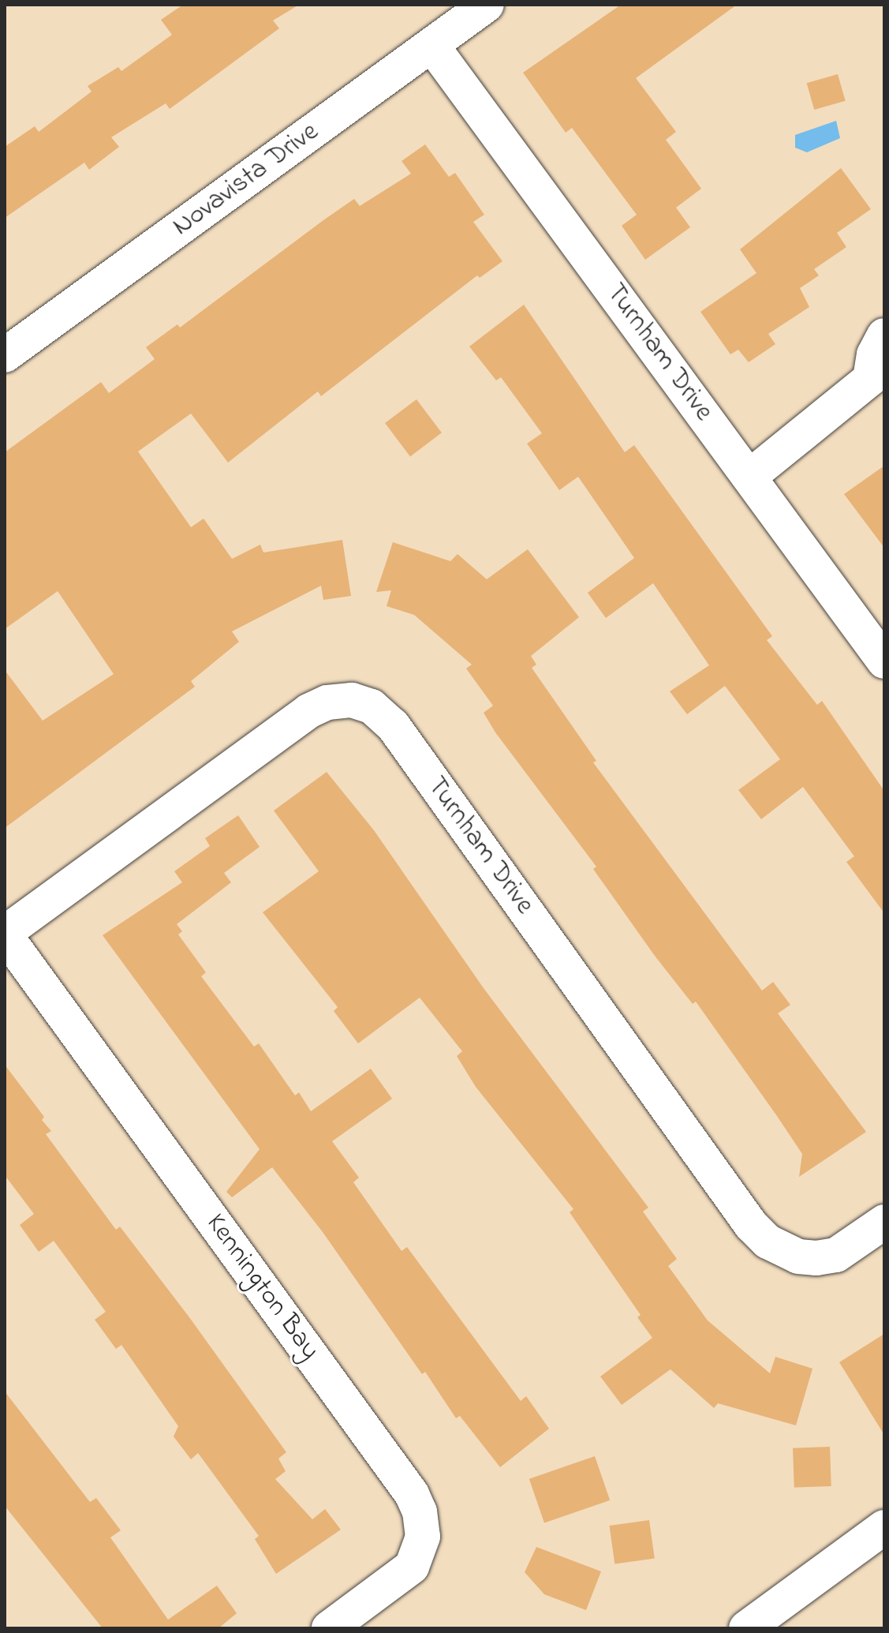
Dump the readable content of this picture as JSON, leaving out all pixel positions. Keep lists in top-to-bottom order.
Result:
{
  "streets": {
    "street": ["Novavista Drive", "Turnham Drive", "Kennington Bay"]
  },
  "crossings": [
    ["Novavista Drive", "Turnham Drive"],
    ["Turnham Drive", "Kennington Bay"]
  ]
}
